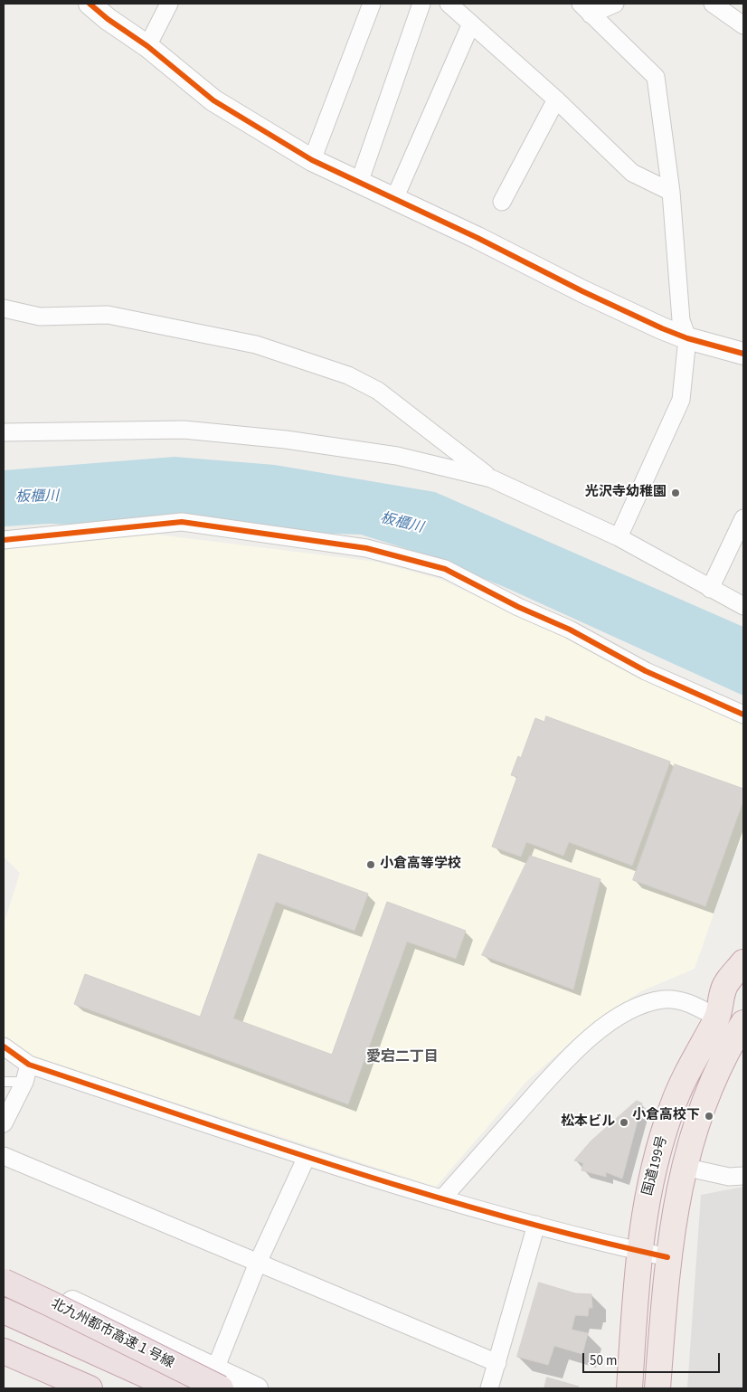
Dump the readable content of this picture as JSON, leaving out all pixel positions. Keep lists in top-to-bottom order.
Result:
{
  "streets": {
    "highway": ["国道199号", "北九州都市高速１号線"]
  },
  "districts": ["愛宕二丁目"],
  "water": ["板櫃川"],
  "places": [
    "光沢寺幼稚園",
    "小倉高等学校",
    "小倉高校下",
    "松本ビル"
  ],
  "scale_bar": "50 m"
}
